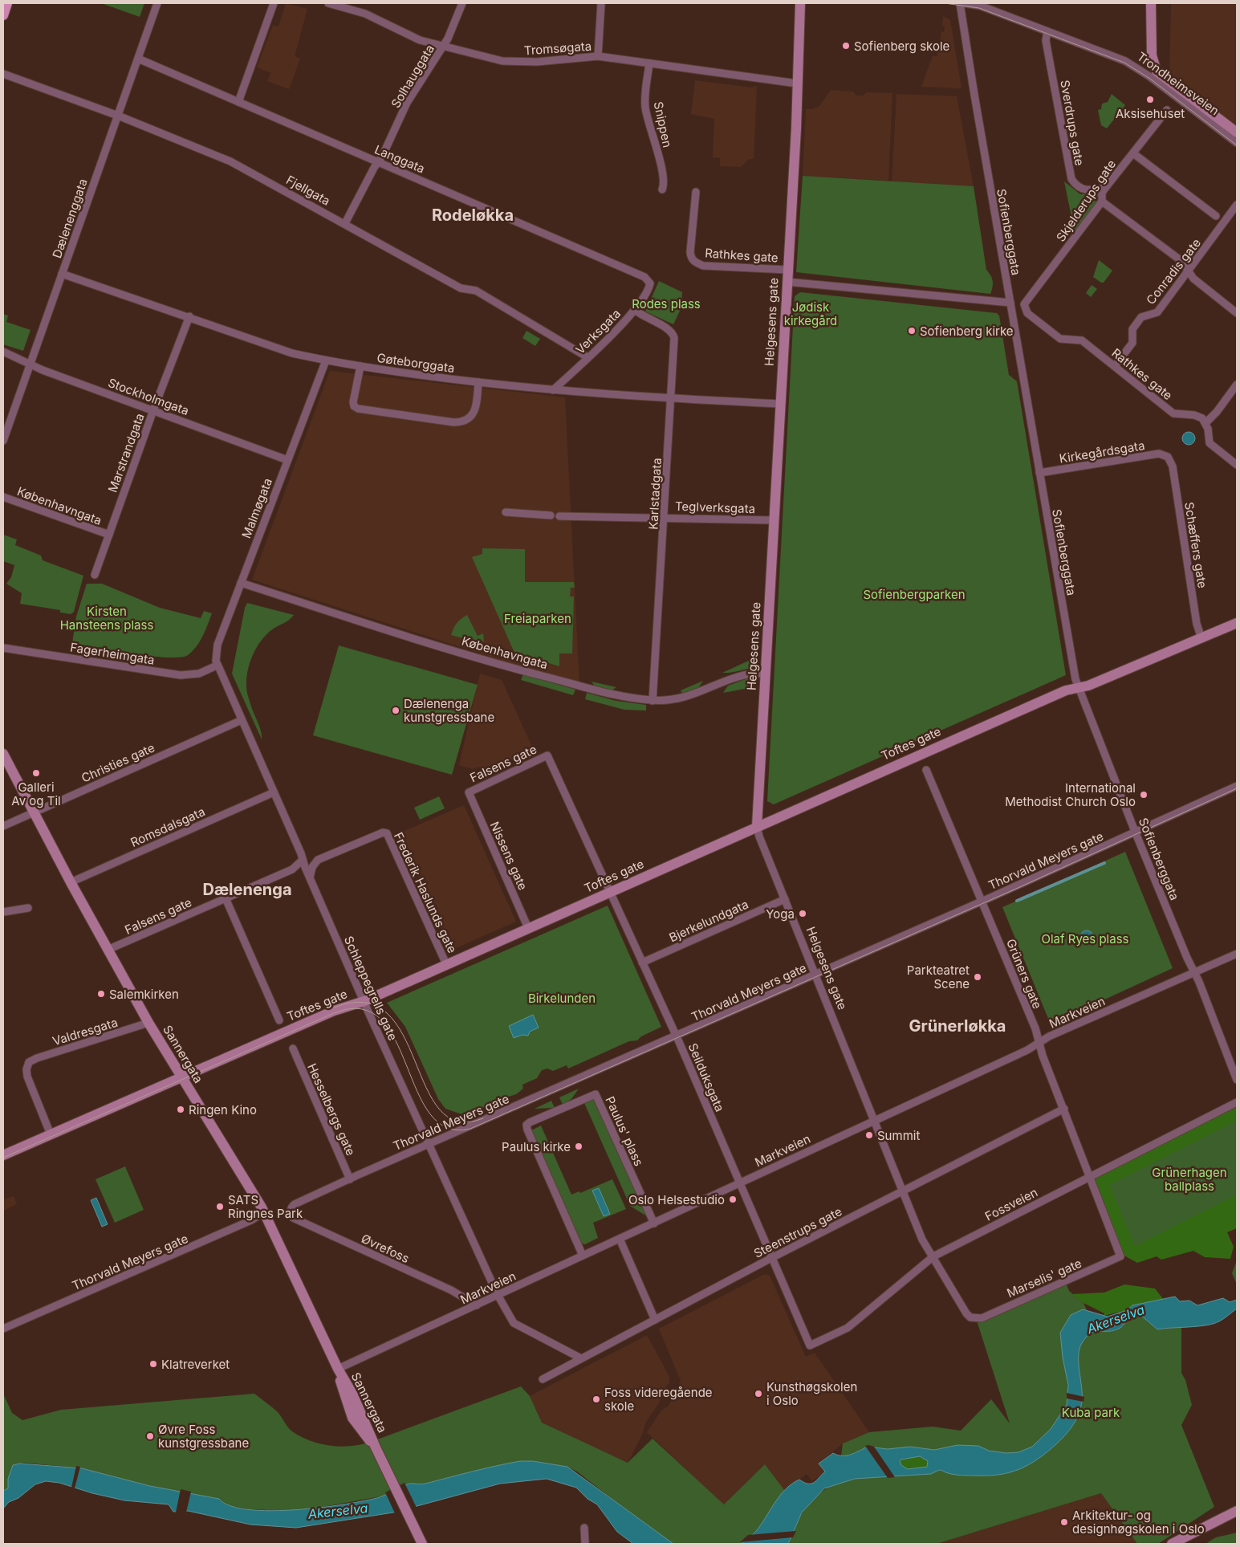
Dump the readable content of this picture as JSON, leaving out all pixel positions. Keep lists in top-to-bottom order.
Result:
{
  "streets": {
    "street": [
      "Tromsøgata",
      "Solhauggata",
      "Trondheimsveien",
      "Sverdrups gate",
      "Snippen",
      "Langgata",
      "Fjellgata",
      "Skjelderups gate",
      "Dælenenggata",
      "Sofienberggata",
      "Rathkes gate",
      "Conradis gate",
      "Helgesens gate",
      "Verksgata",
      "Gøteborggata",
      "Stockholmgata",
      "Kirkegårdsgata",
      "Marstrandgata",
      "Karlstadgata",
      "Københavngata",
      "Teglverksgata",
      "Malmøgata",
      "Schæffers gate",
      "Fagerheimgata",
      "Toftes gate",
      "Christies gate",
      "Falsens gate",
      "Romsdalsgata",
      "Nissens gate",
      "Thorvald Meyers gate",
      "Frederik Haslunds gate",
      "Bjerkelundgata",
      "Grüners gate",
      "Schleppegrells gate",
      "Markveien",
      "Valdresgata",
      "Sannergata",
      "Seilduksgata",
      "Hesselbergs gate",
      "Paulus' plass",
      "Fossveien",
      "Steenstrups gate",
      "Øvrefoss",
      "Marselis' gate"
    ]
  },
  "crossings": [
    ["Tromsøgata", "Solhauggata"],
    ["Tromsøgata", "Snippen"],
    ["Tromsøgata", "Helgesens gate"],
    ["Solhauggata", "Langgata"],
    ["Solhauggata", "Fjellgata"],
    ["Trondheimsveien", "Sverdrups gate"],
    ["Sverdrups gate", "Skjelderups gate"],
    ["Langgata", "Dælenenggata"],
    ["Langgata", "Verksgata"],
    ["Fjellgata", "Dælenenggata"],
    ["Fjellgata", "Verksgata"],
    ["Skjelderups gate", "Rathkes gate"],
    ["Dælenenggata", "Gøteborggata"],
    ["Dælenenggata", "Stockholmgata"],
    ["Sofienberggata", "Kirkegårdsgata"],
    ["Sofienberggata", "Toftes gate"],
    ["Sofienberggata", "Thorvald Meyers gate"],
    ["Sofienberggata", "Markveien"],
    ["Rathkes gate", "Conradis gate"],
    ["Rathkes gate", "Helgesens gate"],
    ["Helgesens gate", "Gøteborggata"],
    ["Helgesens gate", "Københavngata"],
    ["Helgesens gate", "Teglverksgata"],
    ["Helgesens gate", "Toftes gate"],
    ["Helgesens gate", "Thorvald Meyers gate"],
    ["Helgesens gate", "Bjerkelundgata"],
    ["Helgesens gate", "Markveien"],
    ["Helgesens gate", "Fossveien"],
    ["Helgesens gate", "Steenstrups gate"],
    ["Helgesens gate", "Marselis' gate"],
    ["Verksgata", "Gøteborggata"],
    ["Verksgata", "Karlstadgata"],
    ["Gøteborggata", "Marstrandgata"],
    ["Gøteborggata", "Karlstadgata"],
    ["Gøteborggata", "Malmøgata"],
    ["Stockholmgata", "Marstrandgata"],
    ["Stockholmgata", "Malmøgata"],
    ["Kirkegårdsgata", "Schæffers gate"],
    ["Marstrandgata", "Københavngata"],
    ["Karlstadgata", "Københavngata"],
    ["Karlstadgata", "Teglverksgata"],
    ["Københavngata", "Malmøgata"],
    ["Malmøgata", "Fagerheimgata"],
    ["Malmøgata", "Schleppegrells gate"],
    ["Schæffers gate", "Toftes gate"],
    ["Fagerheimgata", "Schleppegrells gate"],
    ["Toftes gate", "Nissens gate"],
    ["Toftes gate", "Frederik Haslunds gate"],
    ["Toftes gate", "Schleppegrells gate"],
    ["Toftes gate", "Valdresgata"],
    ["Toftes gate", "Sannergata"],
    ["Toftes gate", "Seilduksgata"],
    ["Christies gate", "Schleppegrells gate"],
    ["Christies gate", "Sannergata"],
    ["Falsens gate", "Nissens gate"],
    ["Falsens gate", "Schleppegrells gate"],
    ["Falsens gate", "Sannergata"],
    ["Falsens gate", "Seilduksgata"],
    ["Romsdalsgata", "Schleppegrells gate"],
    ["Romsdalsgata", "Sannergata"],
    ["Thorvald Meyers gate", "Grüners gate"],
    ["Thorvald Meyers gate", "Schleppegrells gate"],
    ["Thorvald Meyers gate", "Sannergata"],
    ["Thorvald Meyers gate", "Seilduksgata"],
    ["Thorvald Meyers gate", "Hesselbergs gate"],
    ["Thorvald Meyers gate", "Øvrefoss"],
    ["Frederik Haslunds gate", "Schleppegrells gate"],
    ["Bjerkelundgata", "Seilduksgata"],
    ["Grüners gate", "Markveien"],
    ["Grüners gate", "Fossveien"],
    ["Grüners gate", "Steenstrups gate"],
    ["Grüners gate", "Marselis' gate"],
    ["Schleppegrells gate", "Markveien"],
    ["Schleppegrells gate", "Steenstrups gate"],
    ["Markveien", "Sannergata"],
    ["Markveien", "Seilduksgata"],
    ["Markveien", "Paulus' plass"],
    ["Markveien", "Øvrefoss"],
    ["Valdresgata", "Sannergata"],
    ["Seilduksgata", "Fossveien"],
    ["Seilduksgata", "Steenstrups gate"]
  ],
  "districts": ["Rodeløkka", "Dælenenga", "Grünerløkka"],
  "water": ["Akerselva"],
  "parks": [
    "Rodes plass",
    "Jødisk kirkegård",
    "Sofienbergparken",
    "Kirsten Hansteens plass",
    "Freiaparken",
    "Olaf Ryes plass",
    "Birkelunden",
    "Grünerhagen ballplass",
    "Kuba park"
  ],
  "places": [
    "Sofienberg skole",
    "Aksisehuset",
    "Sofienberg kirke",
    "Dælenenga kunstgressbane",
    "Galleri Av og Til",
    "International Methodist Church Oslo",
    "Yoga",
    "Parkteatret Scene",
    "Salemkirken",
    "Ringen Kino",
    "Summit",
    "Paulus kirke",
    "Oslo Helsestudio",
    "SATS Ringnes Park",
    "Klatreverket",
    "Kunsthøgskolen i Oslo",
    "Foss videregående skole",
    "Øvre Foss kunstgressbane",
    "Arkitektur- og designhøgskolen i Oslo"
  ]
}
